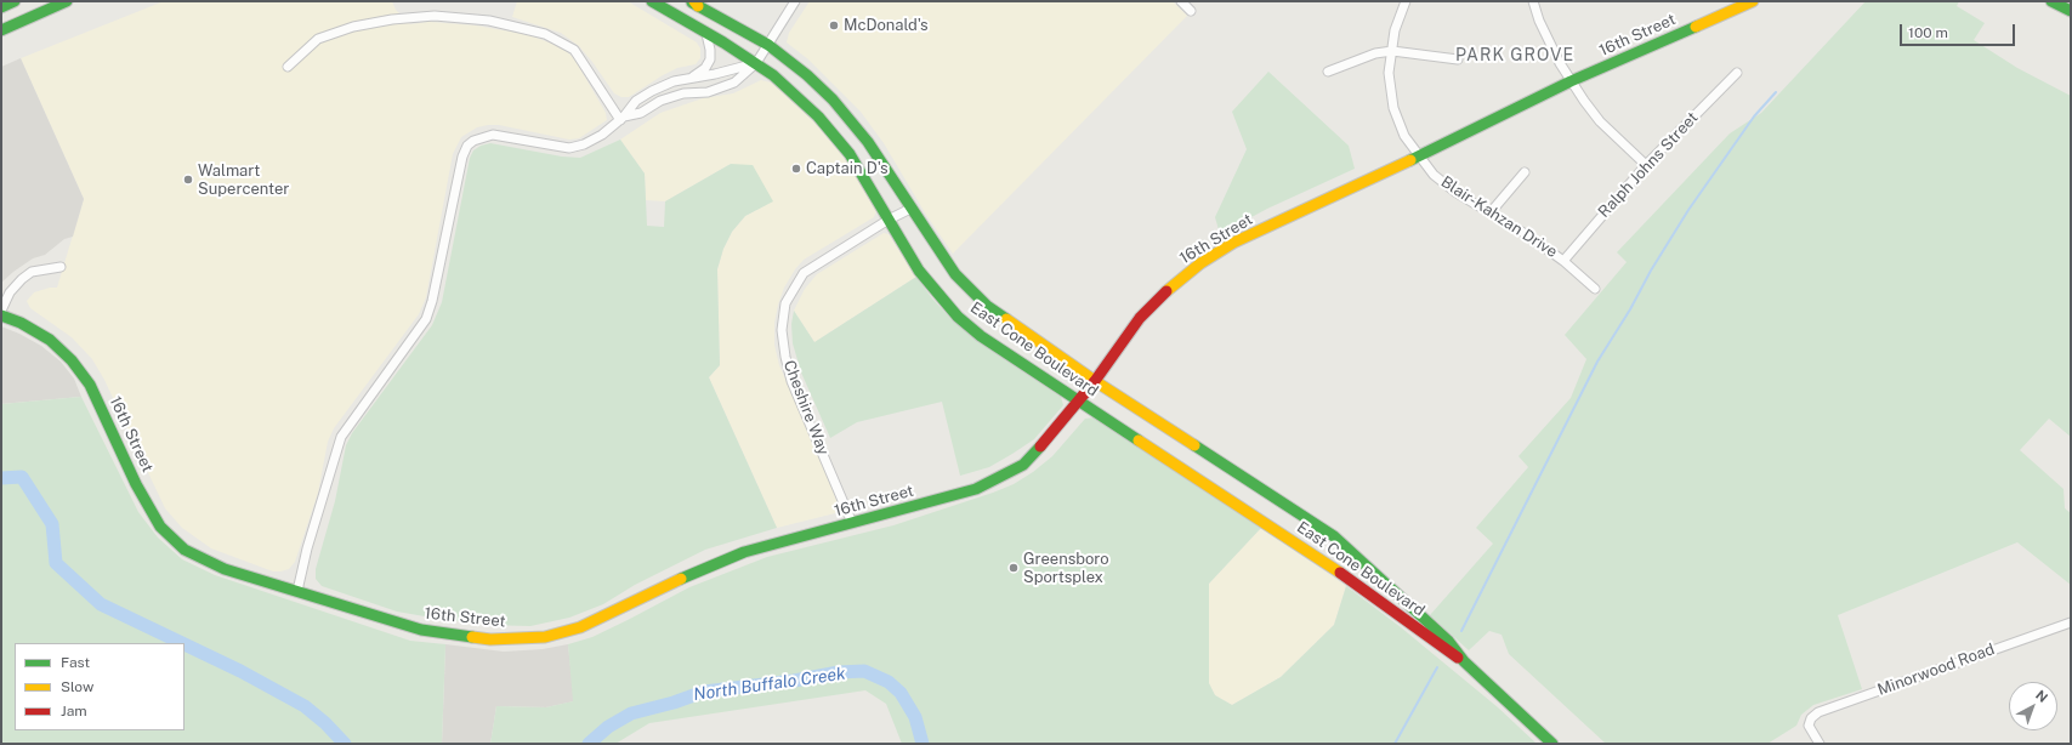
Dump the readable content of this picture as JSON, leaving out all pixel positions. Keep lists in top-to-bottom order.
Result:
{
  "streets": {
    "main road": ["16th Street", "East Cone Boulevard"],
    "street": [
      "Ralph Johns Street",
      "Blair-Kahzan Drive",
      "Cheshire Way",
      "Minorwood Road"
    ]
  },
  "crossings": [
    ["16th Street", "Blair-Kahzan Drive"],
    ["16th Street", "East Cone Boulevard"],
    ["16th Street", "Cheshire Way"],
    ["Ralph Johns Street", "Blair-Kahzan Drive"],
    ["East Cone Boulevard", "Cheshire Way"]
  ],
  "districts": ["PARK GROVE"],
  "water": ["North Buffalo Creek"],
  "places": [
    "McDonald's",
    "Captain D's",
    "Walmart Supercenter",
    "Greensboro Sportsplex"
  ],
  "legend": ["Fast", "Slow", "Jam"],
  "scale_bar": "100 m",
  "north": "top right"
}
